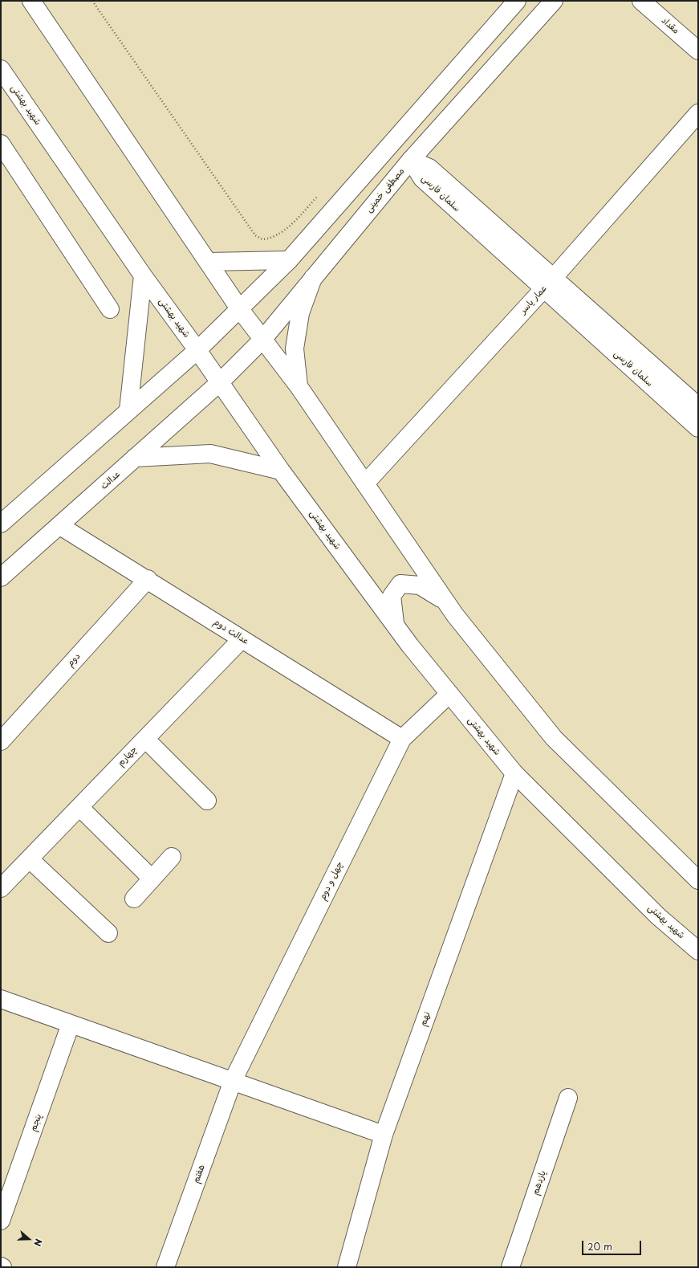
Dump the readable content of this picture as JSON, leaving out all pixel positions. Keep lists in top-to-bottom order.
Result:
{
  "streets": {
    "street": [
      "مقداد",
      "شهید بهشتی",
      "مصطفی خمینی",
      "سلمان فارسی",
      "عمار یاسر",
      "عدالت",
      "عدالت دوم",
      "دوم",
      "چهارم",
      "چهل و دوم",
      "نهم",
      "پنجم",
      "هفتم",
      "یازدهم"
    ]
  },
  "crossings": [
    ["شهید بهشتی", "مصطفی خمینی"],
    ["شهید بهشتی", "عدالت"],
    ["شهید بهشتی", "چهل و دوم"],
    ["شهید بهشتی", "نهم"],
    ["مصطفی خمینی", "سلمان فارسی"],
    ["مصطفی خمینی", "عدالت"],
    ["سلمان فارسی", "عمار یاسر"],
    ["عدالت", "عدالت دوم"],
    ["عدالت دوم", "دوم"],
    ["عدالت دوم", "چهارم"],
    ["عدالت دوم", "چهل و دوم"],
    ["چهل و دوم", "هفتم"]
  ],
  "scale_bar": "20 m",
  "north": "right"
}
